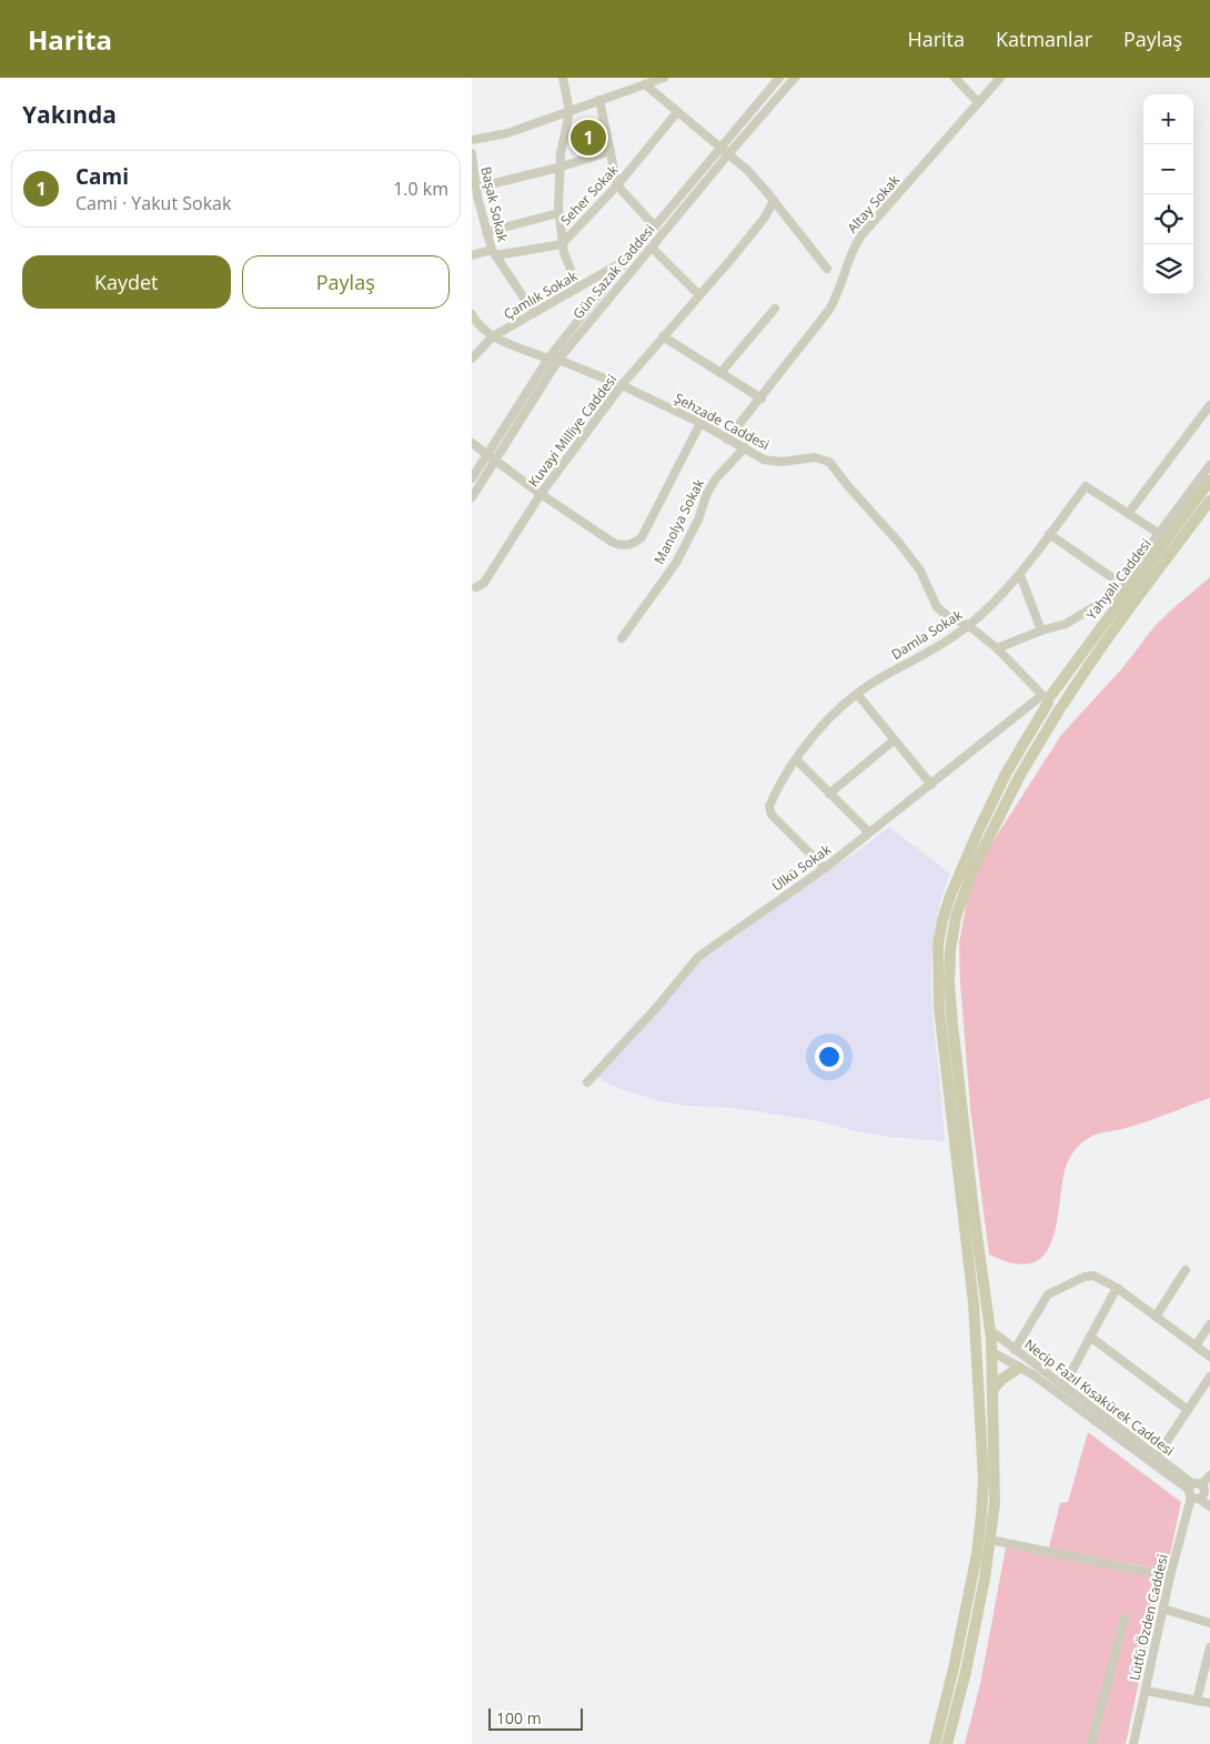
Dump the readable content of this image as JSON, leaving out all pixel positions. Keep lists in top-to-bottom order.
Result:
{
  "streets": {
    "main road": ["Yahyalı Caddesi"],
    "street": [
      "Seher Sokak",
      "Başak Sokak",
      "Altay Sokak",
      "Gün Sazak Caddesi",
      "Çamlık Sokak",
      "Şehzade Caddesi",
      "Kuvayi Milliye Caddesi",
      "Manolya Sokak",
      "Damla Sokak",
      "Ülkü Sokak",
      "Necip Fazıl Kısakürek Caddesi",
      "Lütfü Özden Caddesi"
    ]
  },
  "crossings": [
    ["Seher Sokak", "Başak Sokak"],
    ["Başak Sokak", "Çamlık Sokak"],
    ["Altay Sokak", "Şehzade Caddesi"],
    ["Gün Sazak Caddesi", "Çamlık Sokak"],
    ["Gün Sazak Caddesi", "Şehzade Caddesi"],
    ["Çamlık Sokak", "Şehzade Caddesi"],
    ["Şehzade Caddesi", "Kuvayi Milliye Caddesi"],
    ["Şehzade Caddesi", "Manolya Sokak"],
    ["Şehzade Caddesi", "Yahyalı Caddesi"],
    ["Şehzade Caddesi", "Damla Sokak"],
    ["Şehzade Caddesi", "Ülkü Sokak"],
    ["Yahyalı Caddesi", "Damla Sokak"],
    ["Yahyalı Caddesi", "Ülkü Sokak"],
    ["Yahyalı Caddesi", "Necip Fazıl Kısakürek Caddesi"],
    ["Damla Sokak", "Ülkü Sokak"],
    ["Necip Fazıl Kısakürek Caddesi", "Lütfü Özden Caddesi"]
  ],
  "scale_bar": "100 m",
  "page": {
    "header": "Harita",
    "nav": ["Harita", "Katmanlar", "Paylaş"],
    "heading": "Yakında",
    "map_buttons": ["+", "−"],
    "pins": "1",
    "list": [
      {
        "mark": "1",
        "name": "Cami",
        "note": "Cami · Yakut Sokak",
        "value": "1.0 km"
      }
    ],
    "buttons": ["Kaydet", "Paylaş"],
    "scale": "100 m"
  }
}
